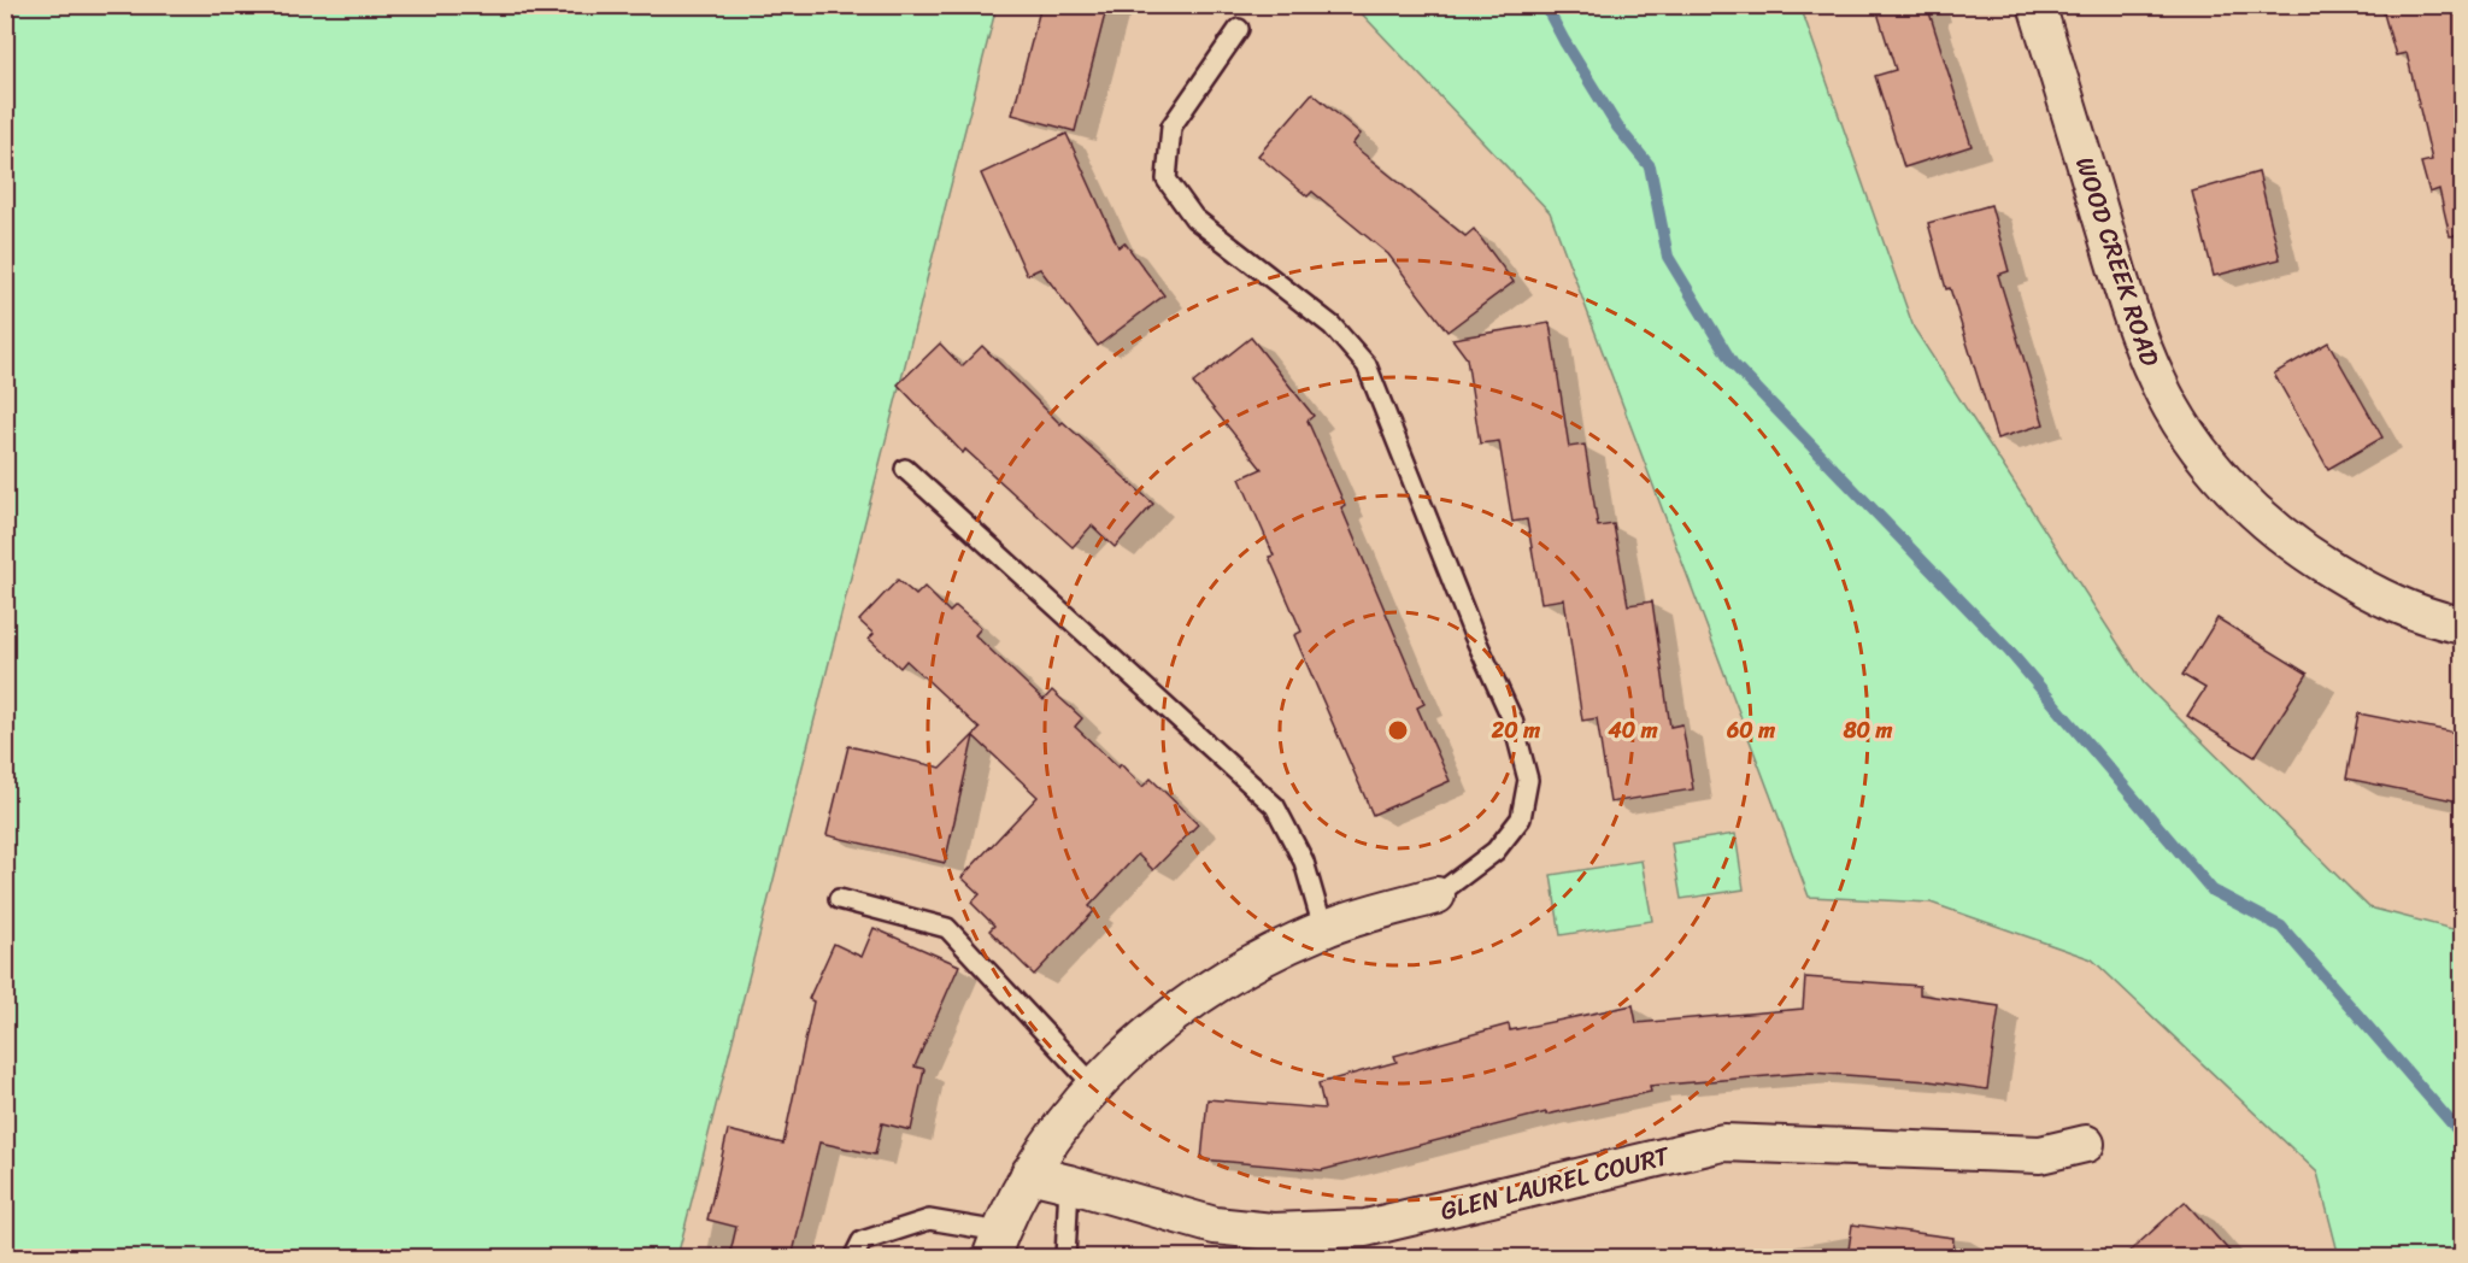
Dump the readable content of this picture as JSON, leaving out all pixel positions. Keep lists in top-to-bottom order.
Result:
{
  "streets": {
    "street": ["WOOD CREEK ROAD", "GLEN LAUREL COURT"]
  },
  "rings": [
    "20 m",
    "40 m",
    "60 m",
    "80 m"
  ]
}
